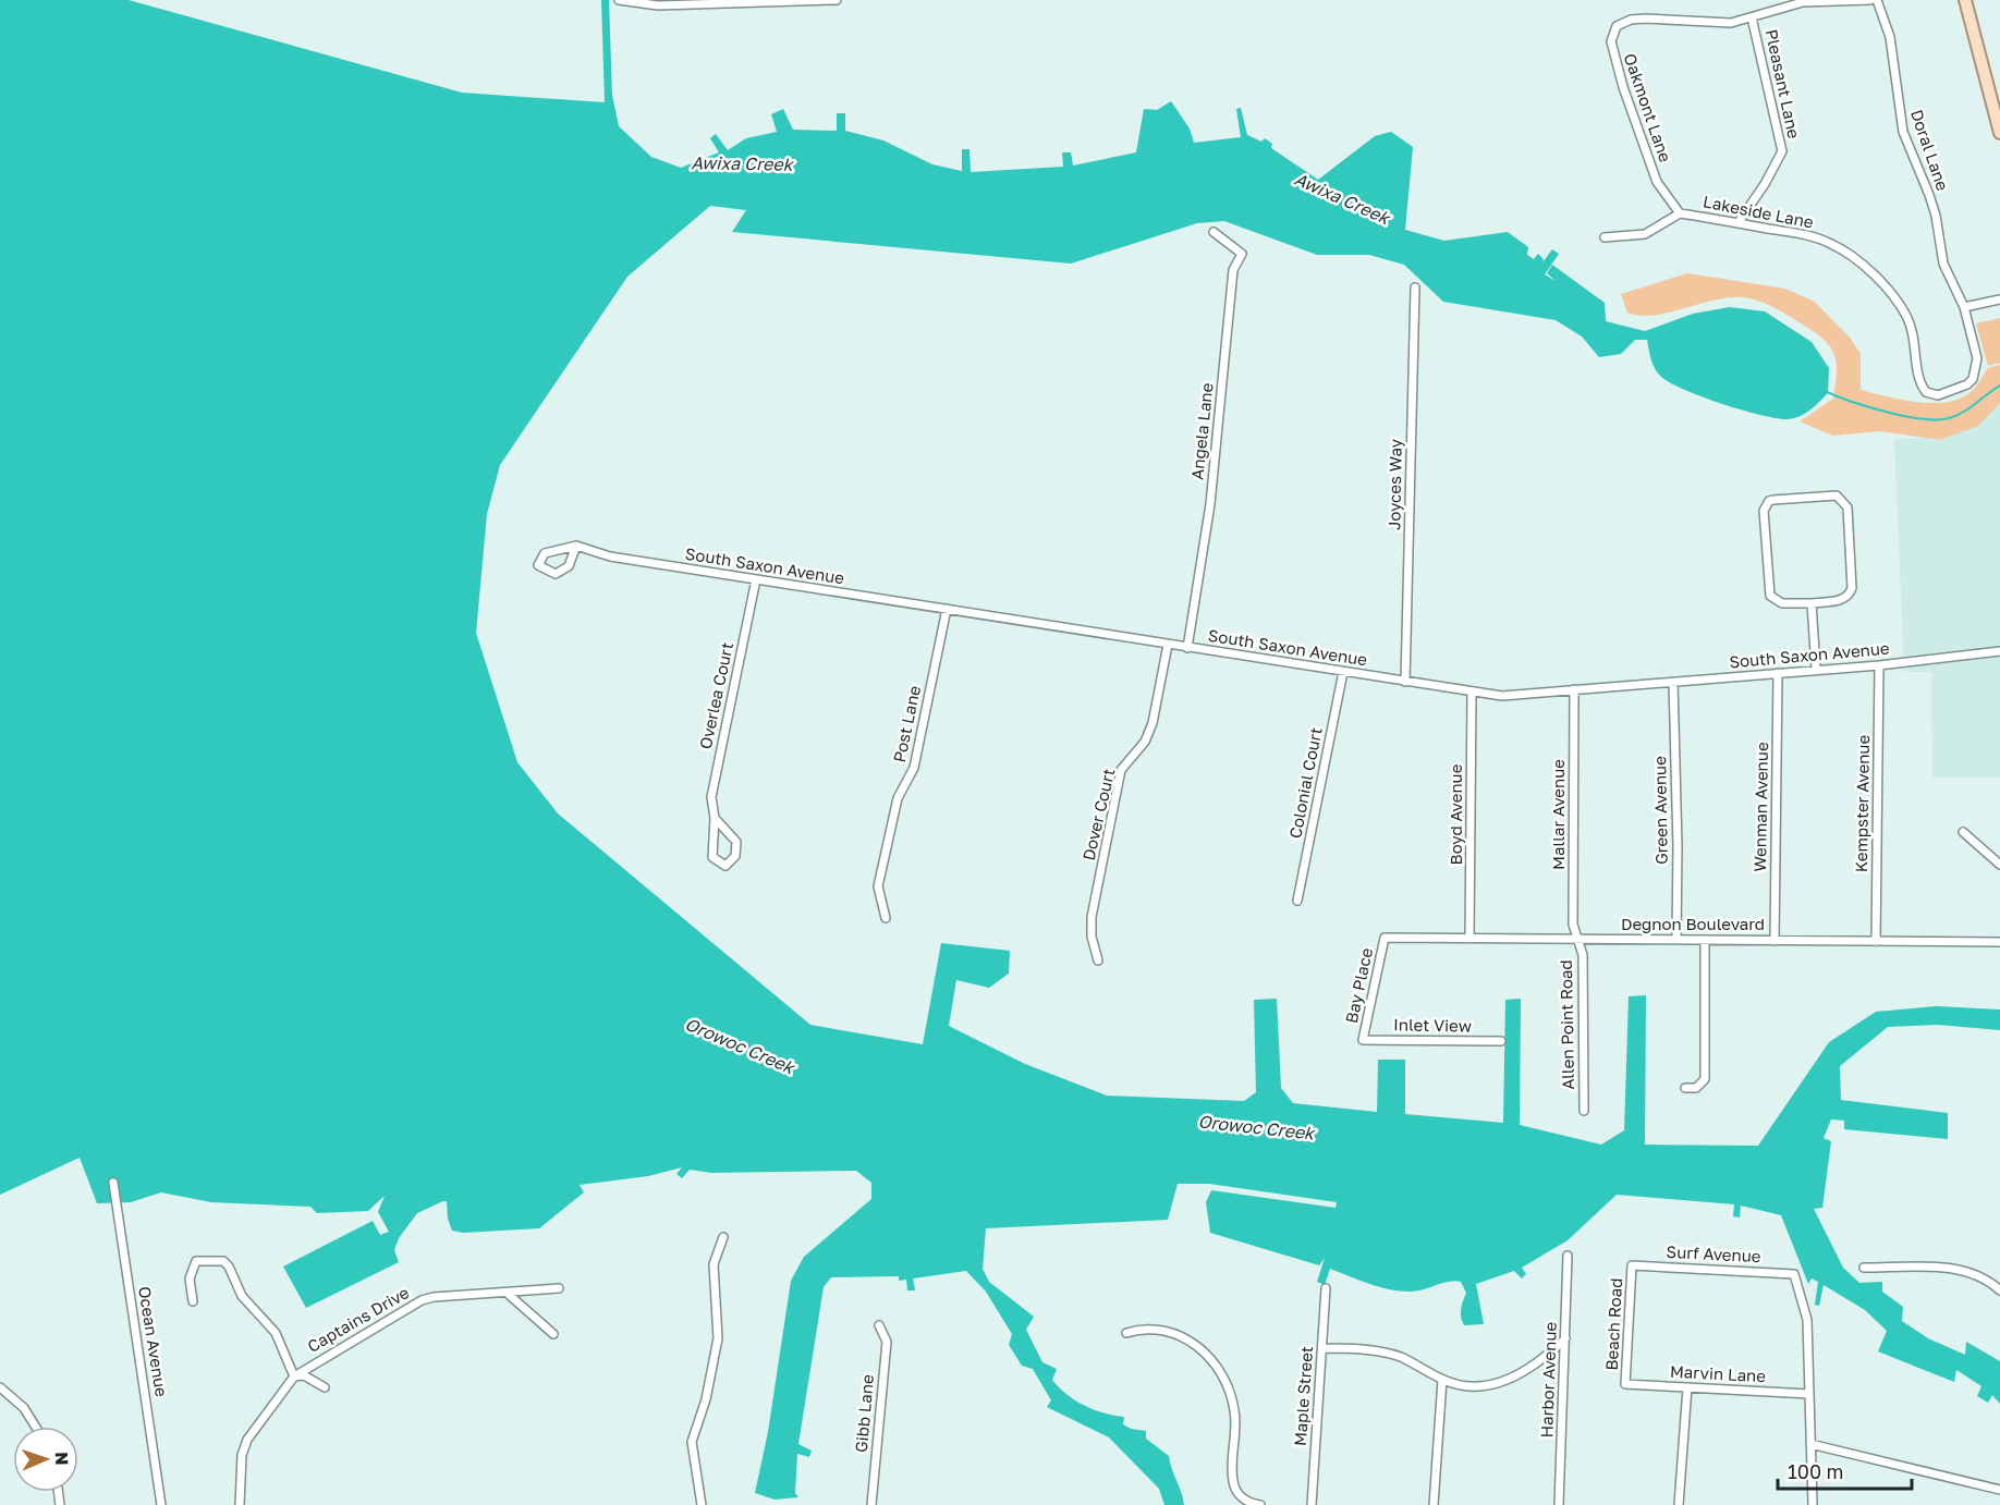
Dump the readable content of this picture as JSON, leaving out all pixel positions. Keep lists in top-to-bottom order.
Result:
{
  "streets": {
    "street": [
      "Pleasant Lane",
      "Oakmont Lane",
      "Doral Lane",
      "Lakeside Lane",
      "Angela Lane",
      "Joyces Way",
      "South Saxon Avenue",
      "Overlea Court",
      "Post Lane",
      "Colonial Court",
      "Kempster Avenue",
      "Wenman Avenue",
      "Green Avenue",
      "Dover Court",
      "Boyd Avenue",
      "Mallar Avenue",
      "Degnon Boulevard",
      "Bay Place",
      "Allen Point Road",
      "Inlet View",
      "Surf Avenue",
      "Captains Drive",
      "Beach Road",
      "Ocean Avenue",
      "Marvin Lane",
      "Harbor Avenue",
      "Maple Street",
      "Gibb Lane"
    ]
  },
  "crossings": [
    ["Pleasant Lane", "Oakmont Lane"],
    ["Pleasant Lane", "Lakeside Lane"],
    ["Oakmont Lane", "Lakeside Lane"],
    ["Doral Lane", "Lakeside Lane"],
    ["Angela Lane", "South Saxon Avenue"],
    ["Joyces Way", "South Saxon Avenue"],
    ["South Saxon Avenue", "Overlea Court"],
    ["South Saxon Avenue", "Post Lane"],
    ["South Saxon Avenue", "Colonial Court"],
    ["South Saxon Avenue", "Kempster Avenue"],
    ["South Saxon Avenue", "Wenman Avenue"],
    ["South Saxon Avenue", "Green Avenue"],
    ["South Saxon Avenue", "Dover Court"],
    ["South Saxon Avenue", "Boyd Avenue"],
    ["South Saxon Avenue", "Mallar Avenue"],
    ["Kempster Avenue", "Degnon Boulevard"],
    ["Wenman Avenue", "Degnon Boulevard"],
    ["Green Avenue", "Degnon Boulevard"],
    ["Boyd Avenue", "Degnon Boulevard"],
    ["Mallar Avenue", "Degnon Boulevard"],
    ["Mallar Avenue", "Allen Point Road"],
    ["Degnon Boulevard", "Bay Place"],
    ["Degnon Boulevard", "Allen Point Road"],
    ["Bay Place", "Inlet View"],
    ["Surf Avenue", "Beach Road"],
    ["Surf Avenue", "Marvin Lane"],
    ["Beach Road", "Marvin Lane"]
  ],
  "water": ["Awixa Creek", "Orowoc Creek"],
  "scale_bar": "100 m",
  "north": "right"
}
